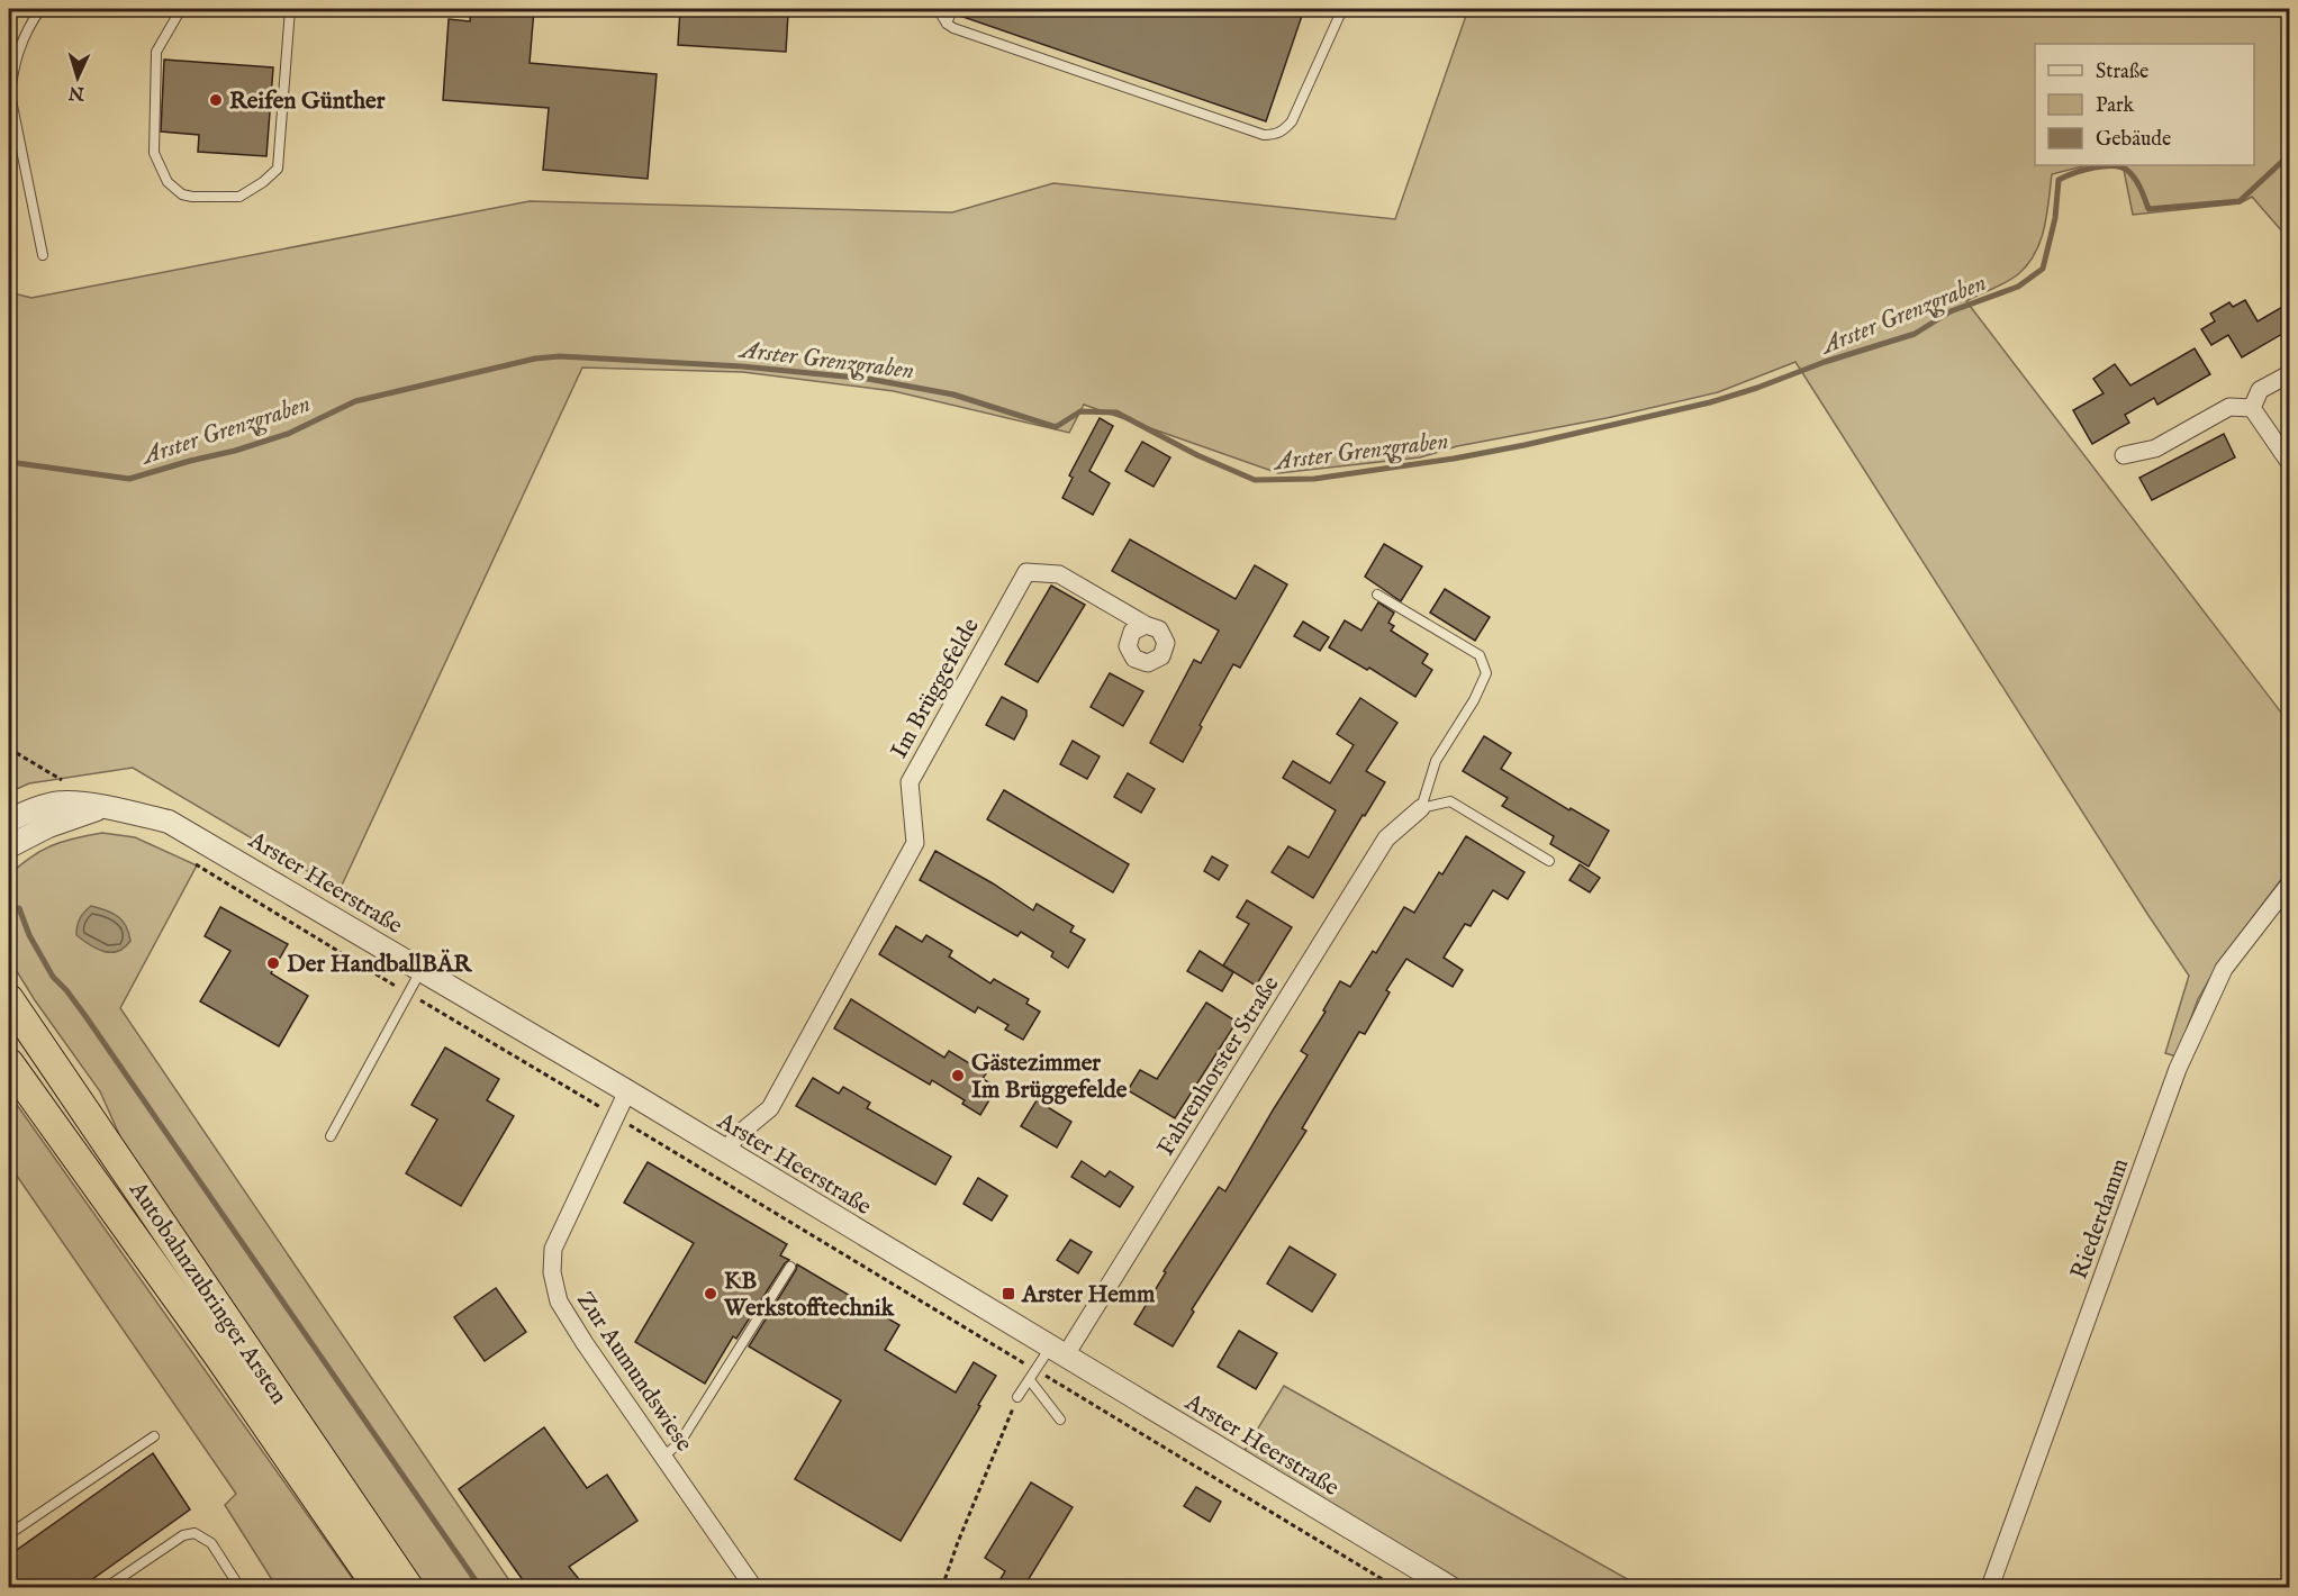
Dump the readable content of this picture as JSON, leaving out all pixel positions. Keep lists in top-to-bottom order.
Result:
{
  "streets": {
    "highway": ["Autobahnzubringer Arsten"],
    "street": [
      "Im Brüggefelde",
      "Arster Heerstraße",
      "Fahrenhorster Straße",
      "Riederdamm",
      "Zur Aumundswiese"
    ]
  },
  "crossings": [
    ["Im Brüggefelde", "Arster Heerstraße"],
    ["Arster Heerstraße", "Fahrenhorster Straße"],
    ["Arster Heerstraße", "Zur Aumundswiese"]
  ],
  "water": ["Arster Grenzgraben"],
  "places": {
    "other": [
      "Reifen Günther",
      "Der HandballBÄR",
      "Gästezimmer Im Brüggefelde",
      "KB Werkstofftechnik"
    ],
    "transit": ["Arster Hemm"]
  },
  "legend": ["Straße", "Park", "Gebäude"],
  "north": "bottom"
}
